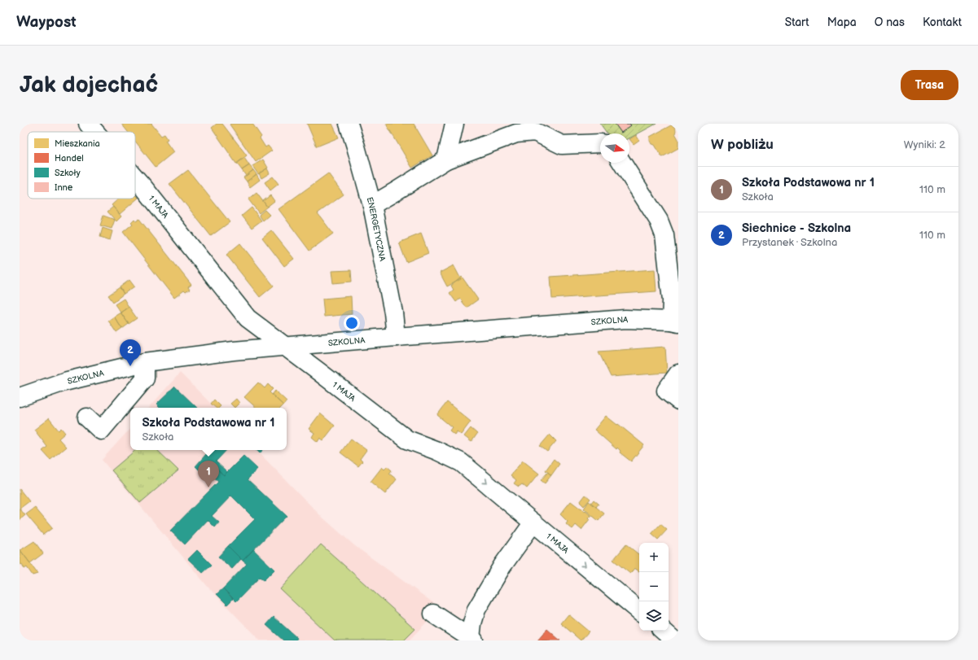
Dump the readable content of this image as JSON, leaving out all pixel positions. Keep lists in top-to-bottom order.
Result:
{
  "streets": {
    "street": ["1 MAJA", "ENERGETYCZNA", "SZKOLNA"]
  },
  "crossings": [
    ["1 MAJA", "SZKOLNA"],
    ["ENERGETYCZNA", "SZKOLNA"]
  ],
  "one_way": ["1 MAJA"],
  "legend": [
    "Mieszkania",
    "Handel",
    "Szkoły",
    "Inne"
  ],
  "north": "right",
  "page": {
    "header": "Waypost",
    "nav": [
      "Start",
      "Mapa",
      "O nas",
      "Kontakt"
    ],
    "buttons": "Trasa",
    "title": "Jak dojechać",
    "heading": ["W pobliżu", "Wyniki: 2"],
    "list": [
      {
        "mark": "1",
        "name": "Szkoła Podstawowa nr 1",
        "note": "Szkoła",
        "value": "110 m"
      },
      {
        "mark": "2",
        "name": "Siechnice - Szkolna",
        "note": "Przystanek · Szkolna",
        "value": "110 m"
      }
    ],
    "pins": ["2", "1"],
    "popup": ["Szkoła Podstawowa nr 1", "Szkoła"],
    "map_buttons": ["+", "−"]
  }
}
